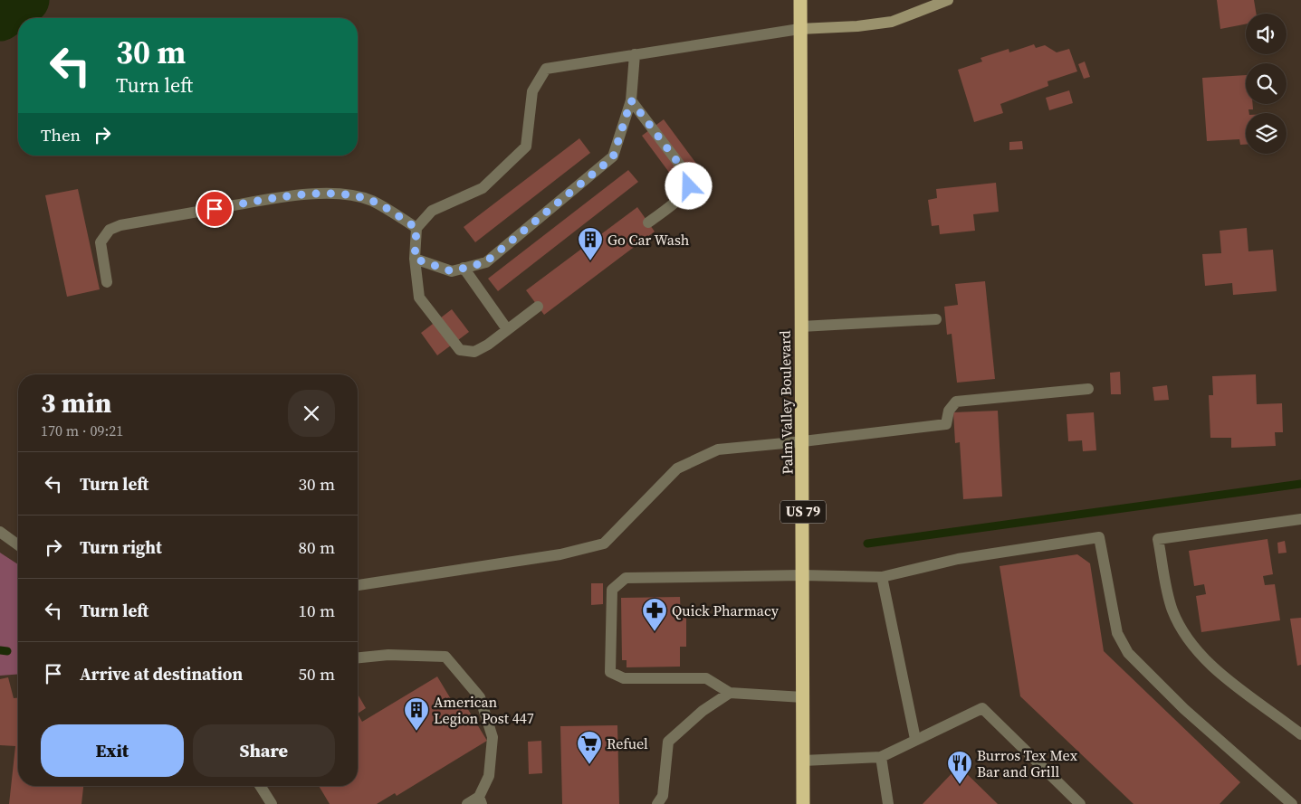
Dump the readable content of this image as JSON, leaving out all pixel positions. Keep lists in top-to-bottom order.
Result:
{
  "streets": {
    "highway": ["Palm Valley Boulevard", "US 79"]
  },
  "places": {
    "building": ["Go Car Wash", "American Legion Post 447"],
    "pharmacy": ["Quick Pharmacy"],
    "supermarket": ["Refuel"],
    "restaurant": ["Burros Tex Mex Bar and Grill"]
  },
  "page": {
    "turn": ["30 m", "Turn left"],
    "then": "Then",
    "heading": ["3 min", "170 m · 09:21"],
    "list": [
      {
        "name": "Turn left",
        "value": "30 m"
      },
      {
        "name": "Turn right",
        "value": "80 m"
      },
      {
        "name": "Turn left",
        "value": "10 m"
      },
      {
        "name": "Arrive at destination",
        "value": "50 m"
      }
    ],
    "buttons": ["Exit", "Share"]
  }
}
